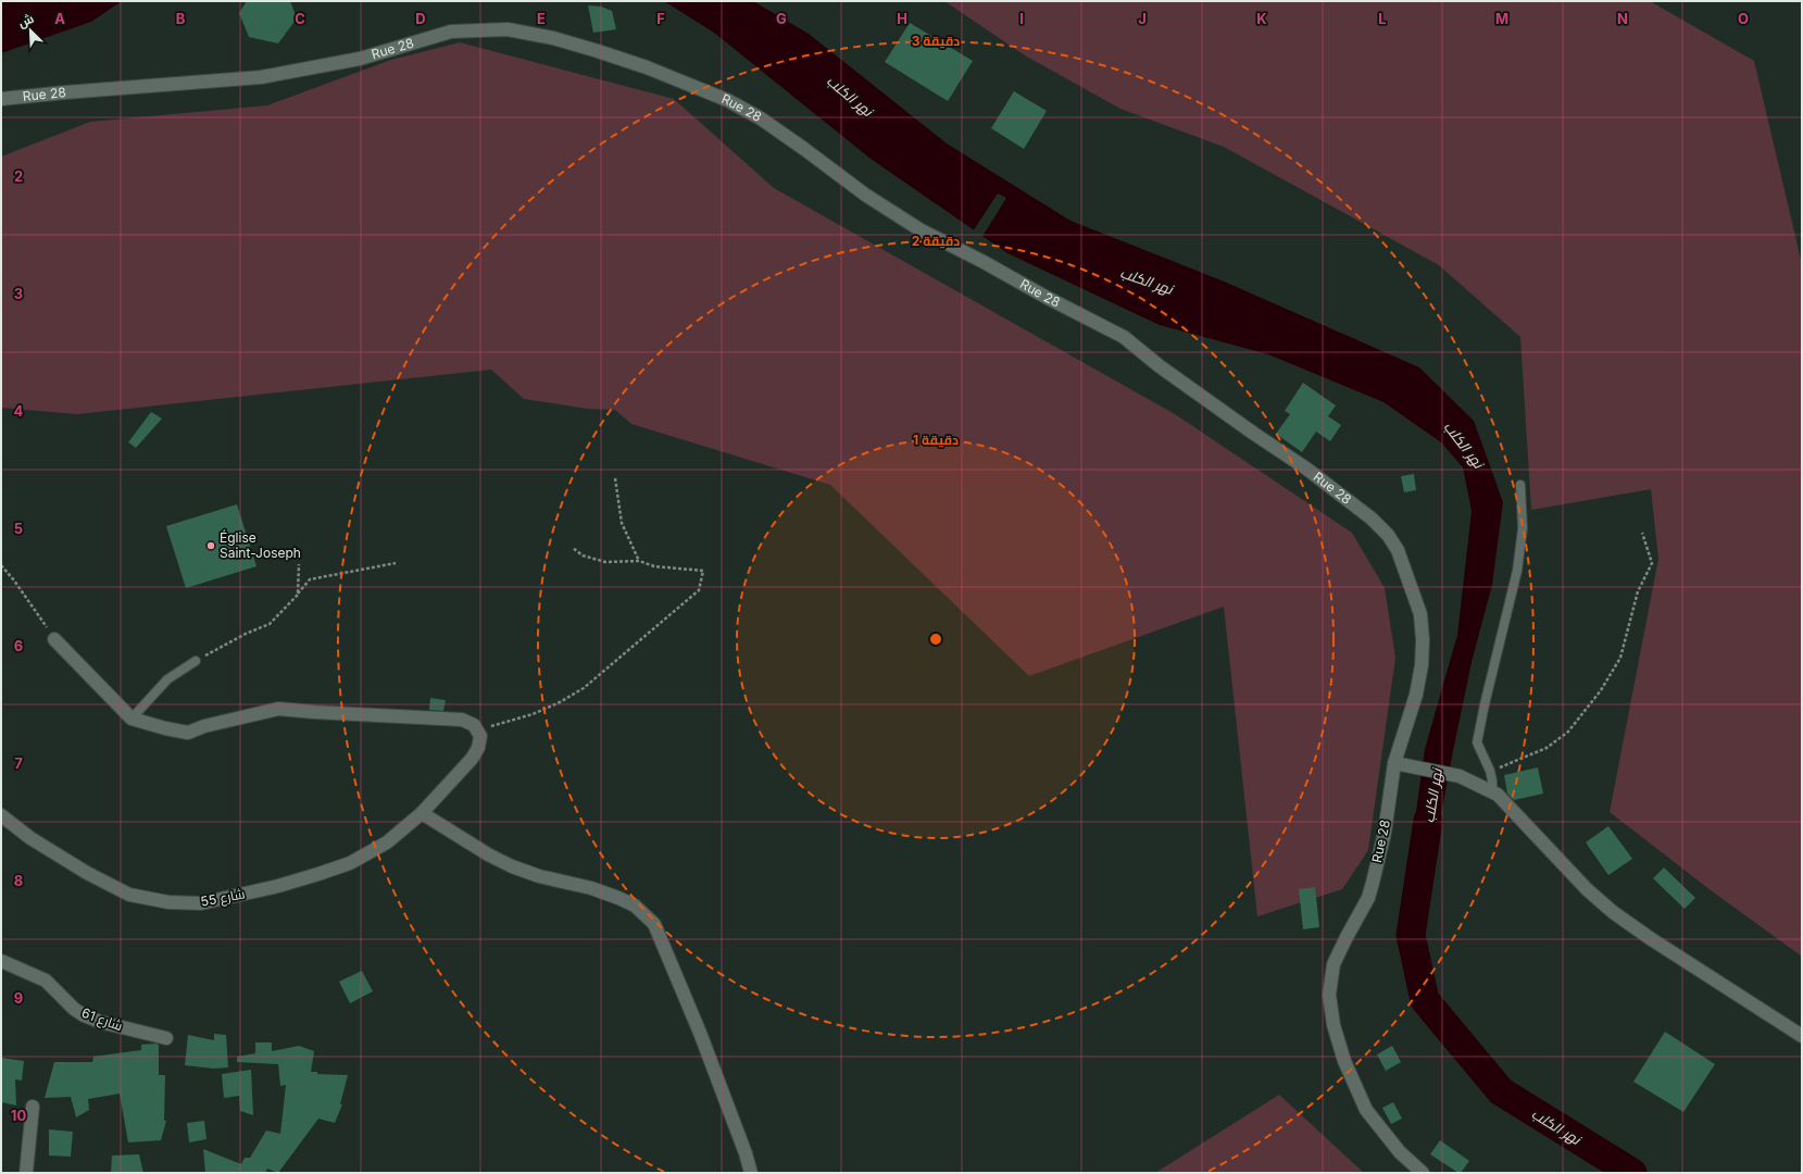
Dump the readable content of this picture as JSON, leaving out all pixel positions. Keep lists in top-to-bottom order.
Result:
{
  "streets": {
    "street": ["Rue 28", "شارع 55", "شارع 61"]
  },
  "water": ["نهر الكلب"],
  "places": ["Église Saint-Joseph"],
  "north": "top left",
  "grid": {
    "columns": [
      "A",
      "B",
      "C",
      "D",
      "E",
      "F",
      "G",
      "H",
      "I",
      "J",
      "K",
      "L",
      "M",
      "N",
      "O"
    ],
    "rows": [
      "2",
      "3",
      "4",
      "5",
      "6",
      "7",
      "8",
      "9",
      "10"
    ]
  },
  "rings": ["3 دقيقة", "2 دقيقة", "1 دقيقة"]
}
